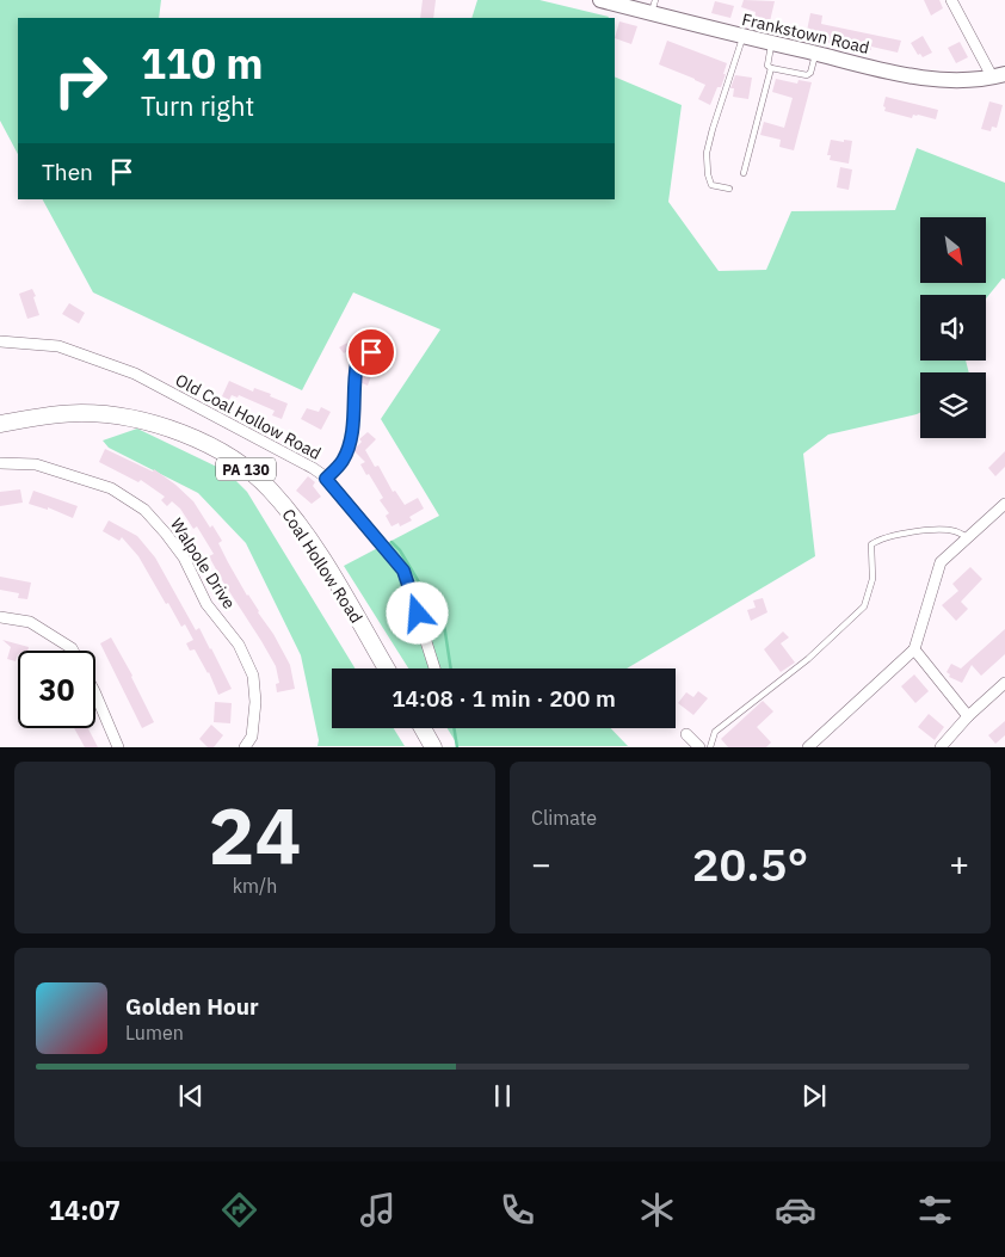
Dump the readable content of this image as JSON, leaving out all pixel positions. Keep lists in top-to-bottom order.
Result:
{
  "streets": {
    "main road": ["Frankstown Road", "PA 130", "Coal Hollow Road"],
    "street": ["Old Coal Hollow Road", "Walpole Drive"]
  },
  "north": "bottom right",
  "page": {
    "turn": ["110 m", "Turn right"],
    "then": "Then",
    "limit": "30",
    "trip": "14:08 · 1 min · 200 m",
    "tile": [
      ["24", "km/h"],
      "Climate"
    ],
    "heat": ["−", "20.5°", "+"],
    "song": ["Golden Hour", "Lumen"],
    "tabs": "14:07"
  }
}
